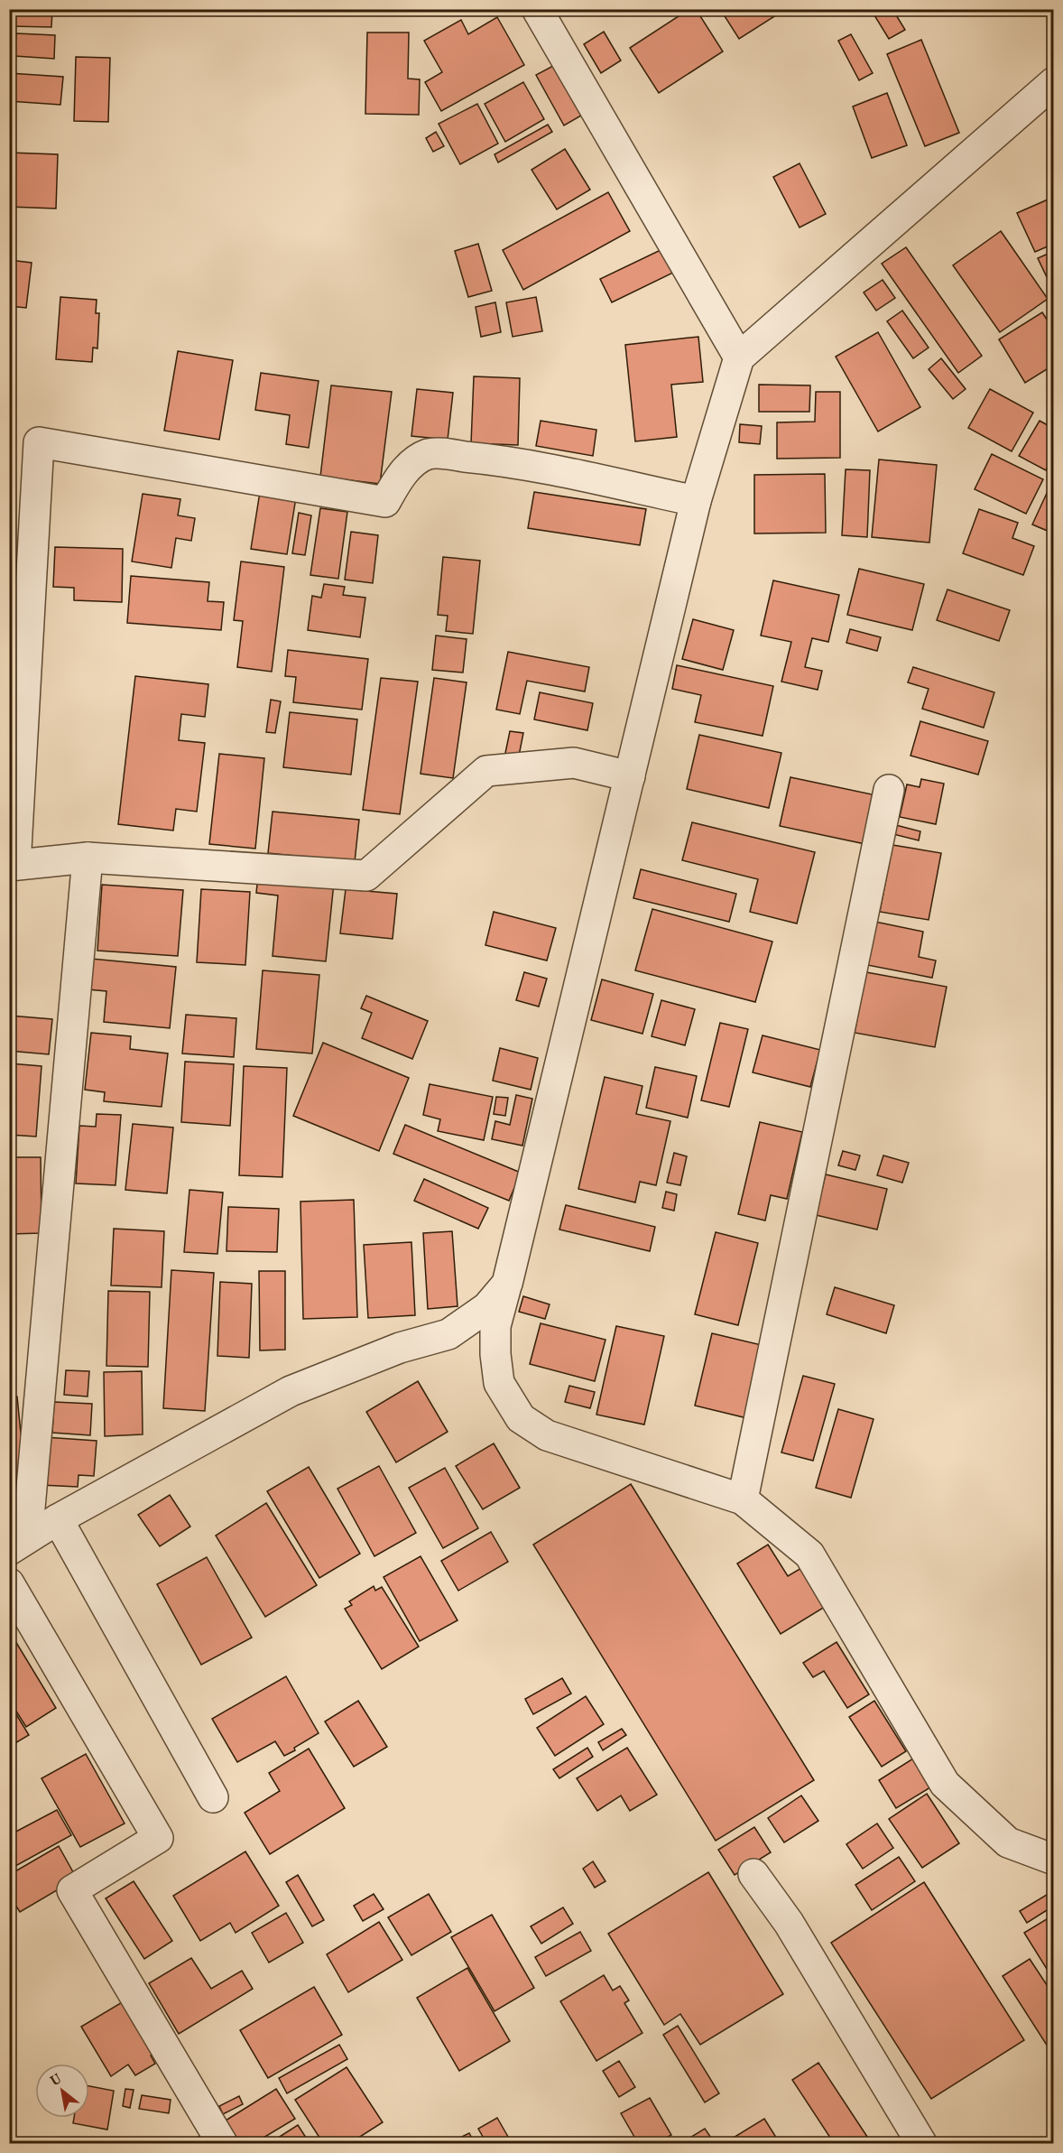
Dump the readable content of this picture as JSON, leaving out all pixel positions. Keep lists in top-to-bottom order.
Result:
{
  "north": "top left"
}
